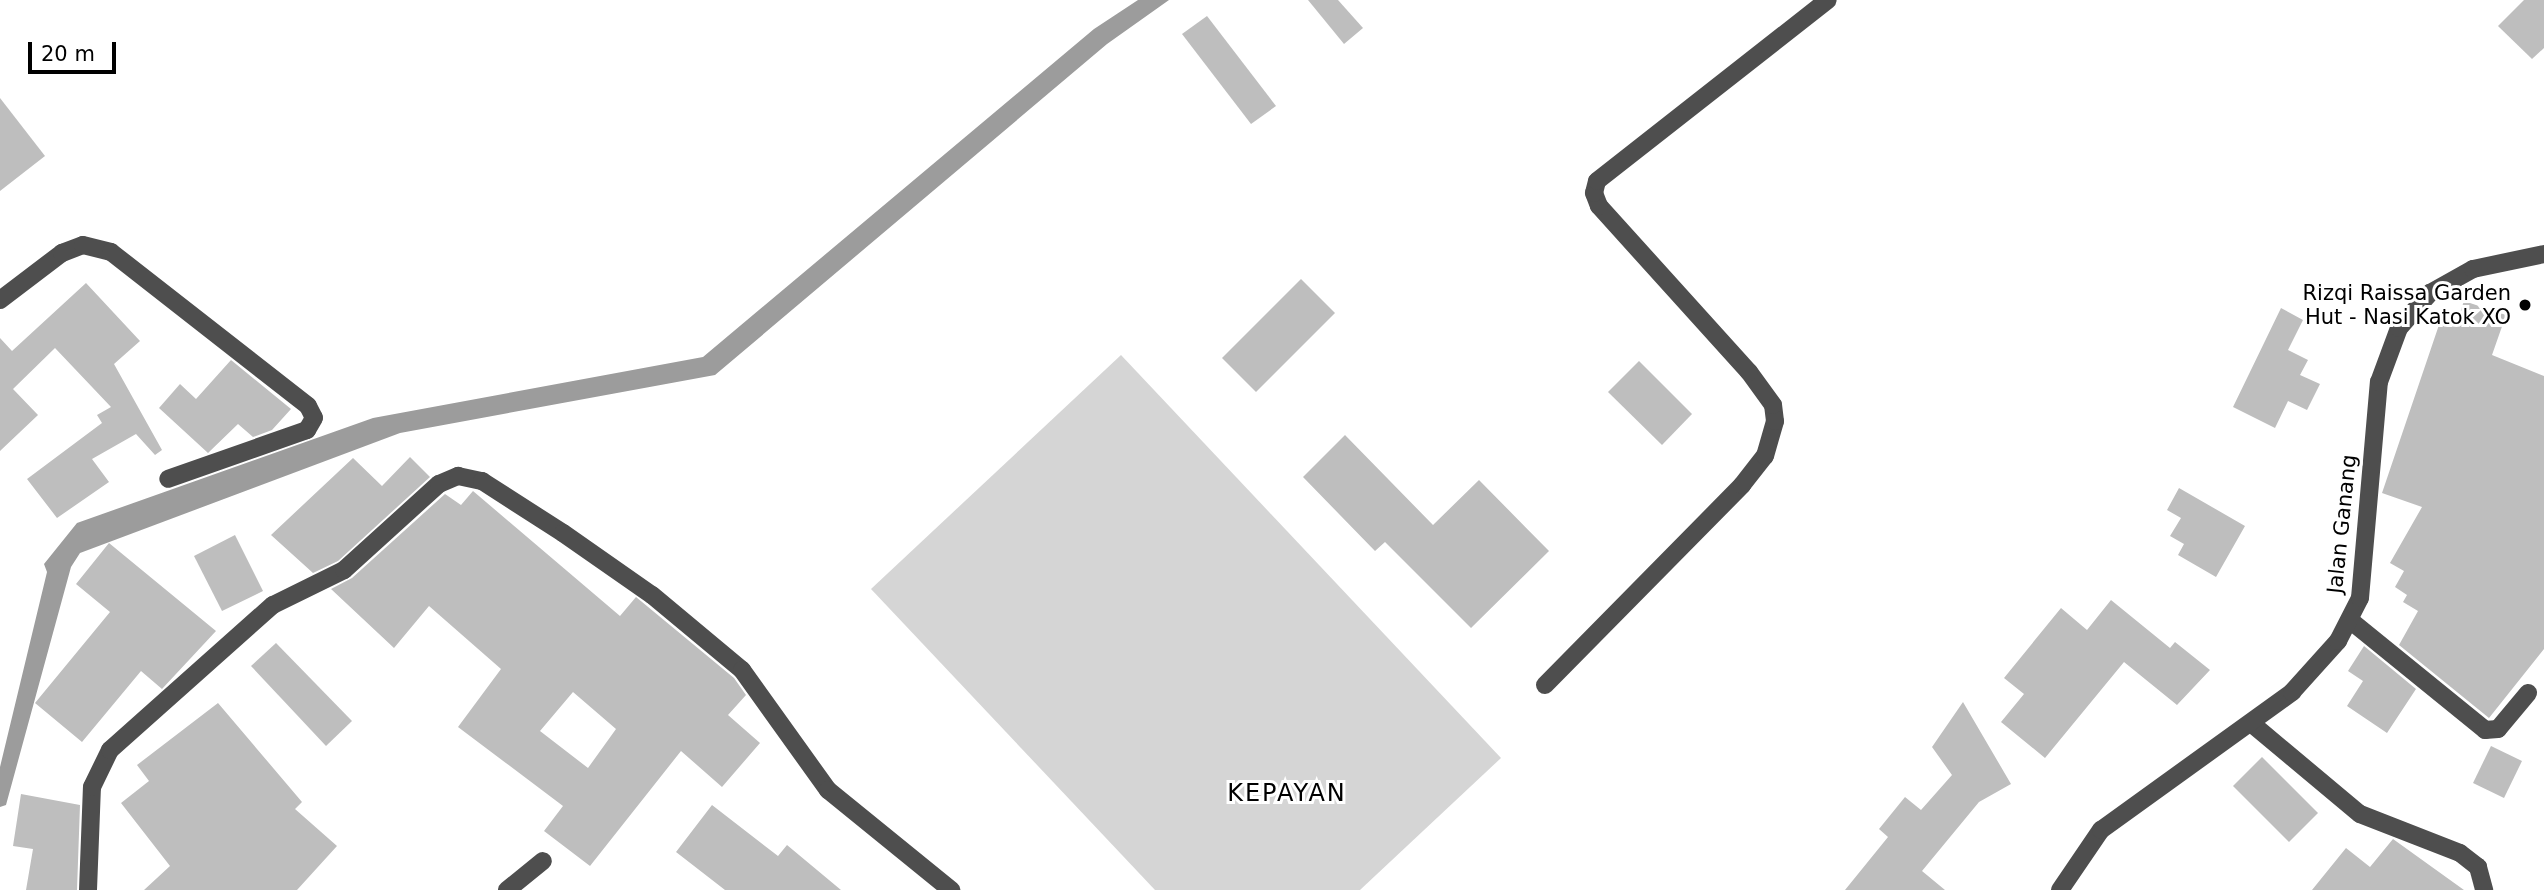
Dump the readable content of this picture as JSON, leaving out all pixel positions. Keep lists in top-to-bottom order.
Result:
{
  "streets": {
    "street": ["Jalan Ganang"]
  },
  "districts": ["KEPAYAN"],
  "places": ["Rizqi Raissa Garden Hut - Nasi Katok XO"],
  "scale_bar": "20 m"
}
